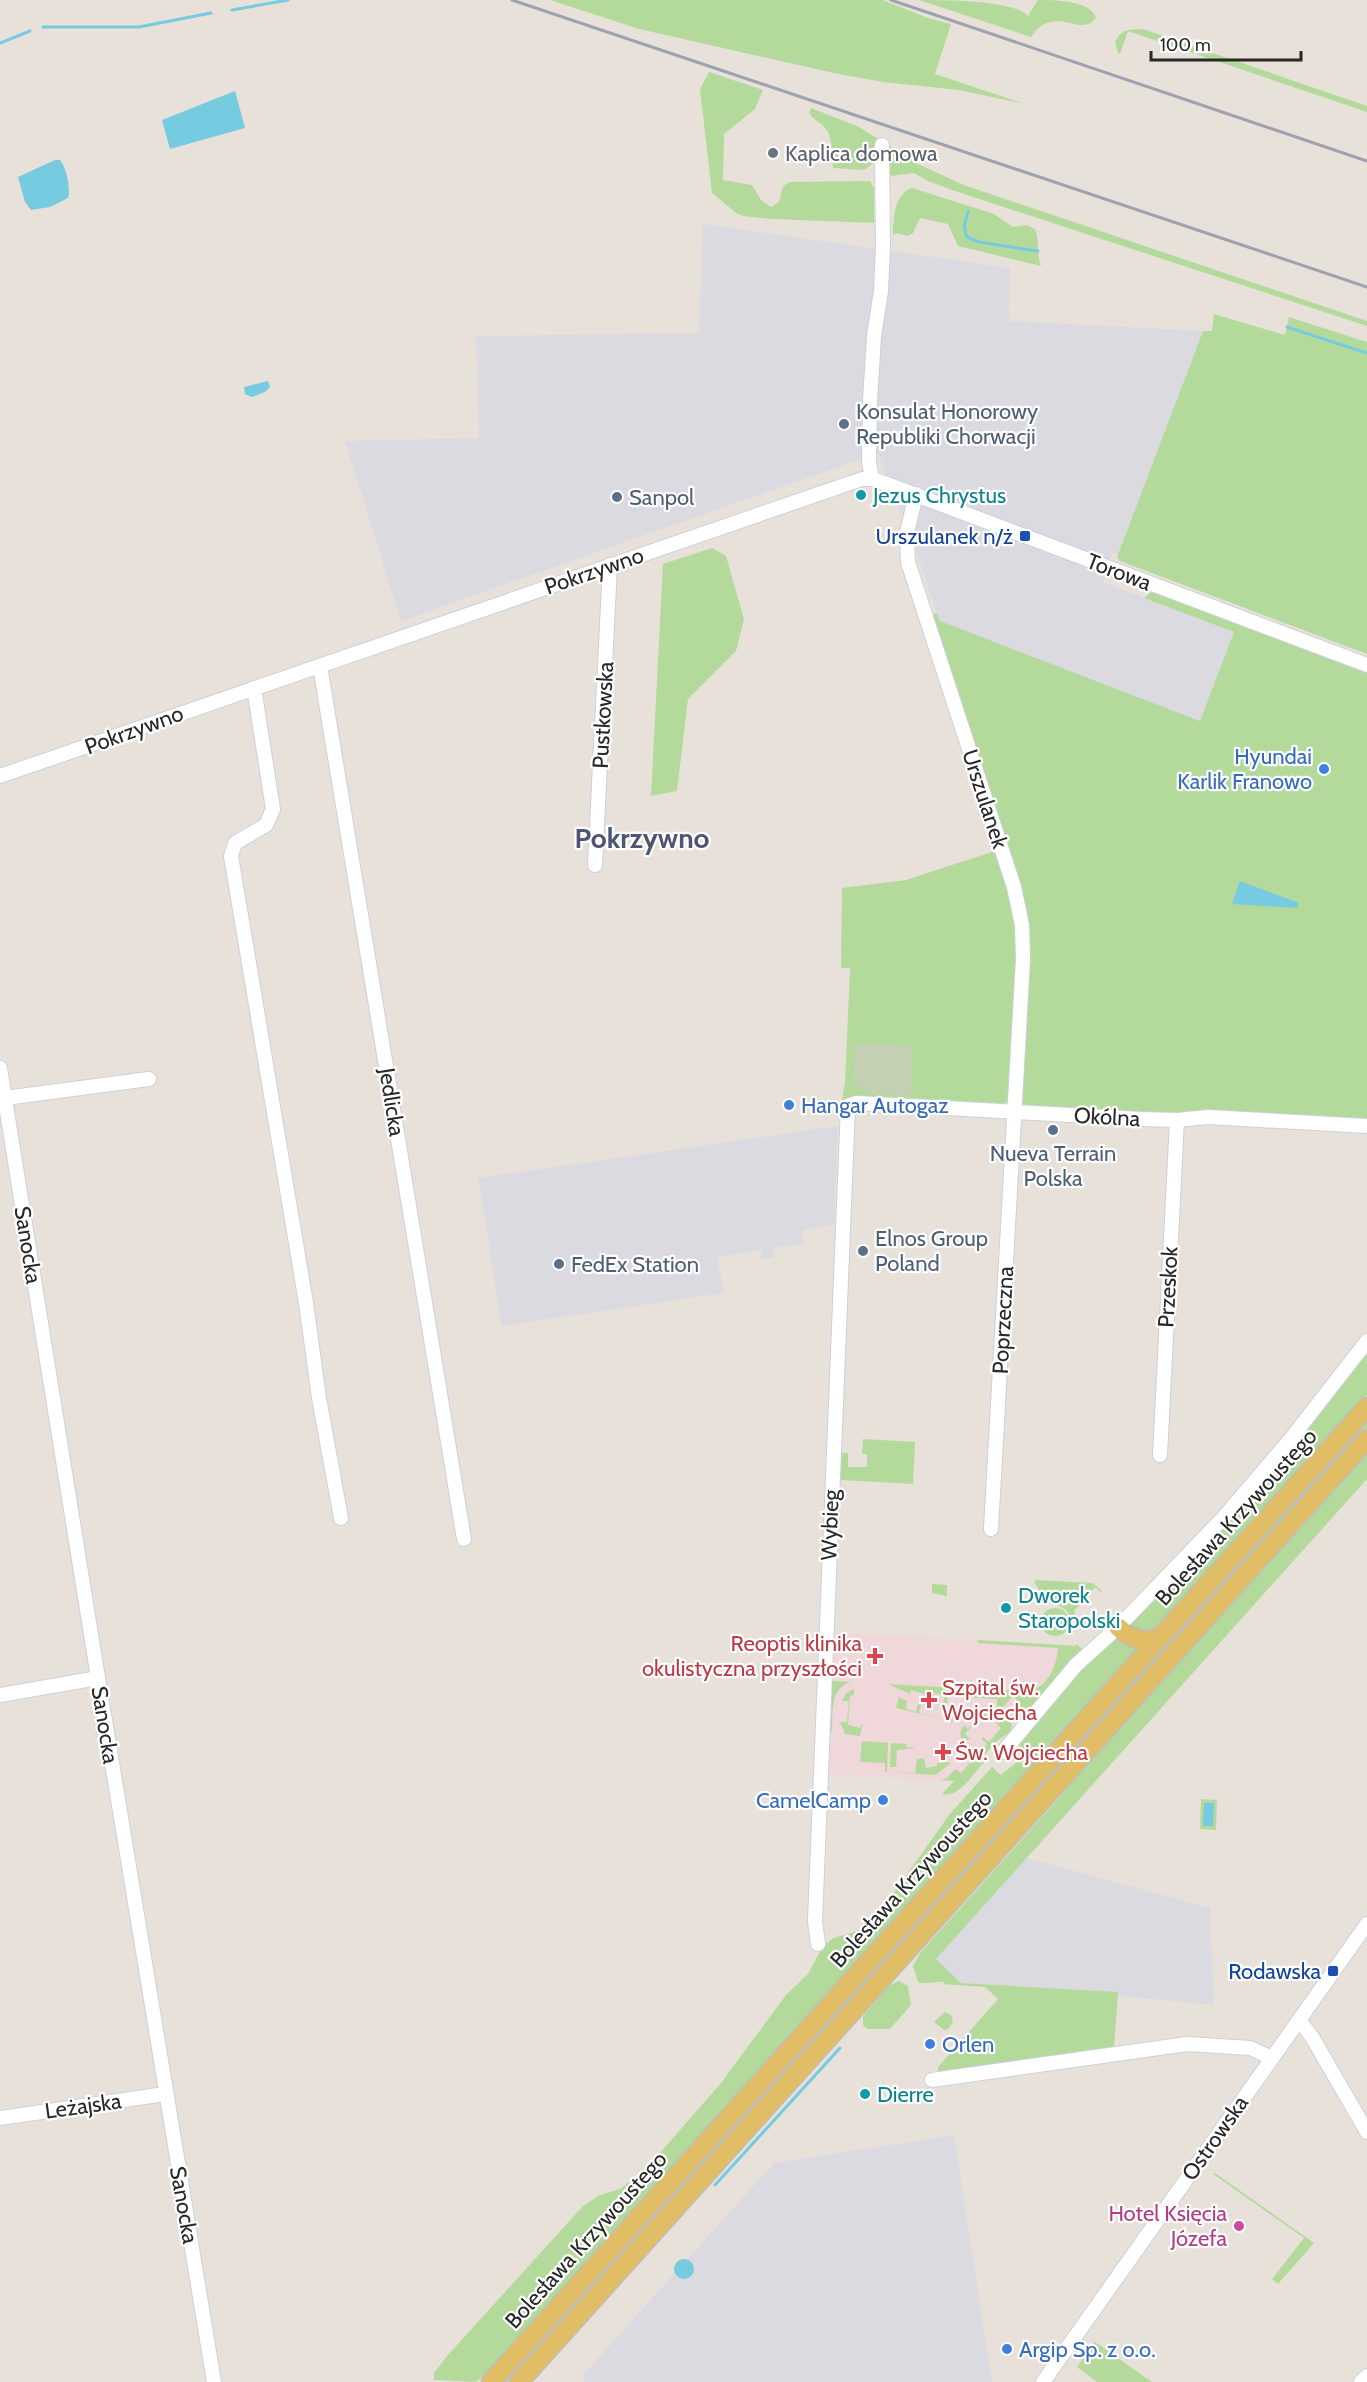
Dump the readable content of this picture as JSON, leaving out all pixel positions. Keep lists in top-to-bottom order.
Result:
{
  "streets": {
    "main road": ["Bolesława Krzywoustego"],
    "street": [
      "Pokrzywno",
      "Torowa",
      "Pustkowska",
      "Urszulanek",
      "Jedlicka",
      "Okólna",
      "Sanocka",
      "Przeskok",
      "Poprzeczna",
      "Wybieg",
      "Leżajska",
      "Ostrowska"
    ]
  },
  "crossings": [
    ["Pokrzywno", "Torowa"],
    ["Pokrzywno", "Pustkowska"],
    ["Pokrzywno", "Jedlicka"],
    ["Torowa", "Urszulanek"],
    ["Urszulanek", "Okólna"],
    ["Urszulanek", "Poprzeczna"],
    ["Okólna", "Przeskok"],
    ["Okólna", "Poprzeczna"],
    ["Okólna", "Wybieg"],
    ["Sanocka", "Leżajska"]
  ],
  "districts": ["Pokrzywno"],
  "places": {
    "other": [
      "Kaplica domowa",
      "Konsulat Honorowy Republiki Chorwacji",
      "Jezus Chrystus",
      "Sanpol",
      "Hyundai Karlik Franowo",
      "Hangar Autogaz",
      "Nueva Terrain Polska",
      "Elnos Group Poland",
      "FedEx Station",
      "Dworek Staropolski",
      "CamelCamp",
      "Orlen",
      "Dierre",
      "Hotel Księcia Józefa",
      "Argip Sp. z o.o."
    ],
    "transit": ["Urszulanek n/ż", "Rodawska"],
    "health": ["Reoptis klinika okulistyczna przyszłości", "Szpital św. Wojciecha", "Św. Wojciecha"]
  },
  "scale_bar": "100 m"
}
